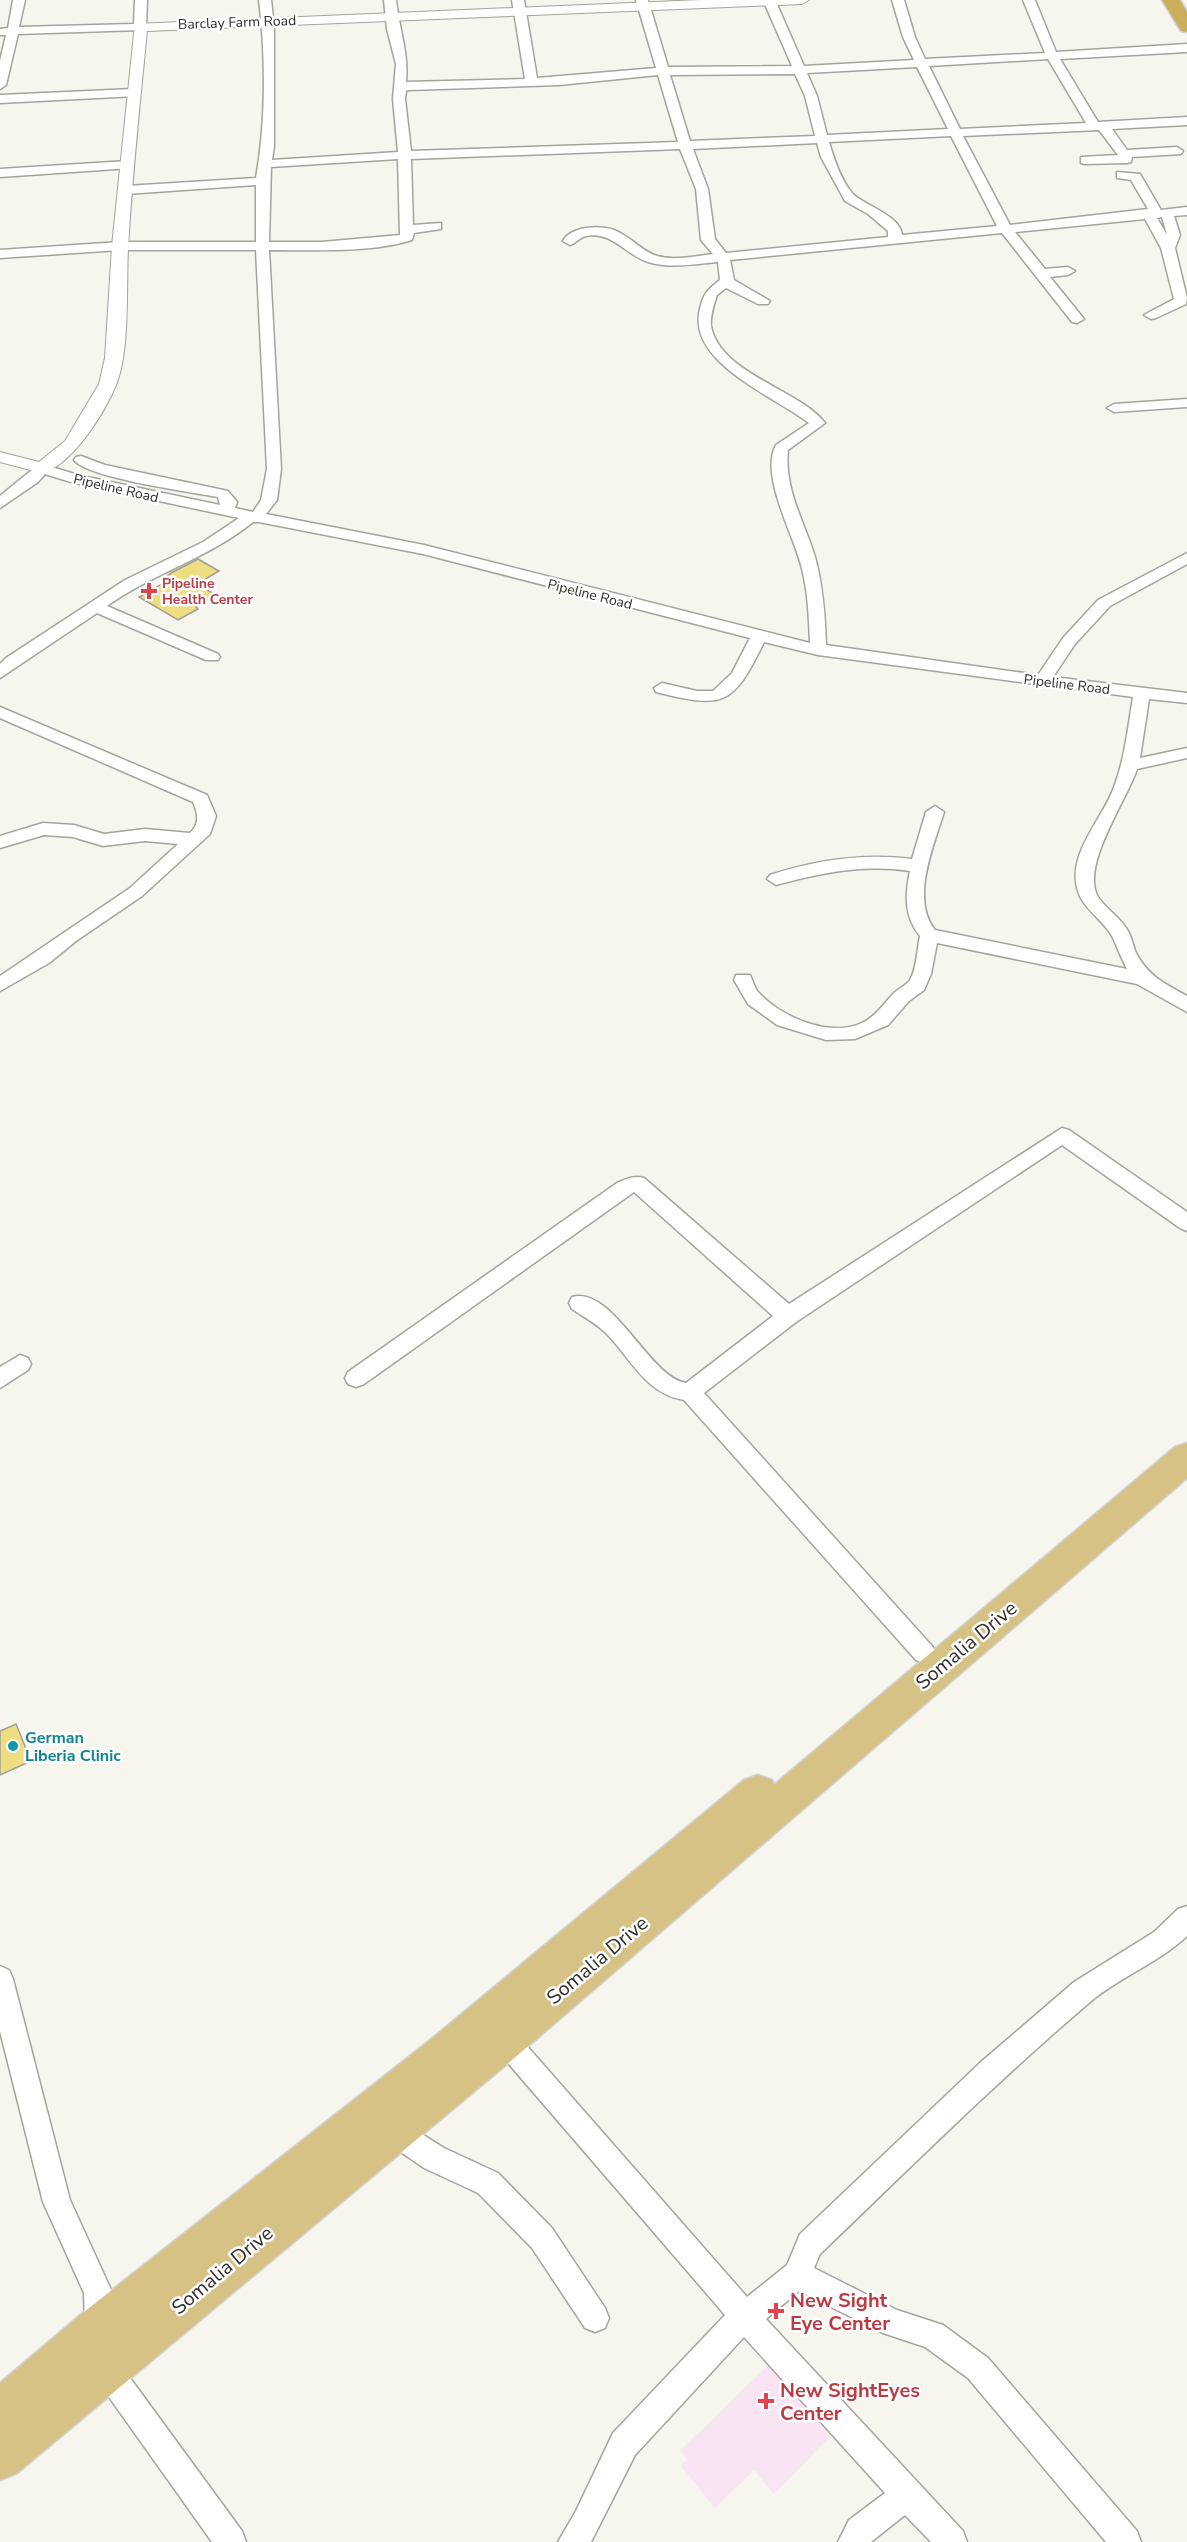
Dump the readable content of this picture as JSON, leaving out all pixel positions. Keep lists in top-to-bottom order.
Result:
{
  "streets": {
    "main road": ["Somalia Drive"],
    "street": ["Barclay Farm Road", "Pipeline Road"]
  },
  "places": {
    "health": ["Pipeline Health Center", "New Sight Eye Center", "New SightEyes Center"],
    "other": ["German Liberia Clinic"]
  }
}
